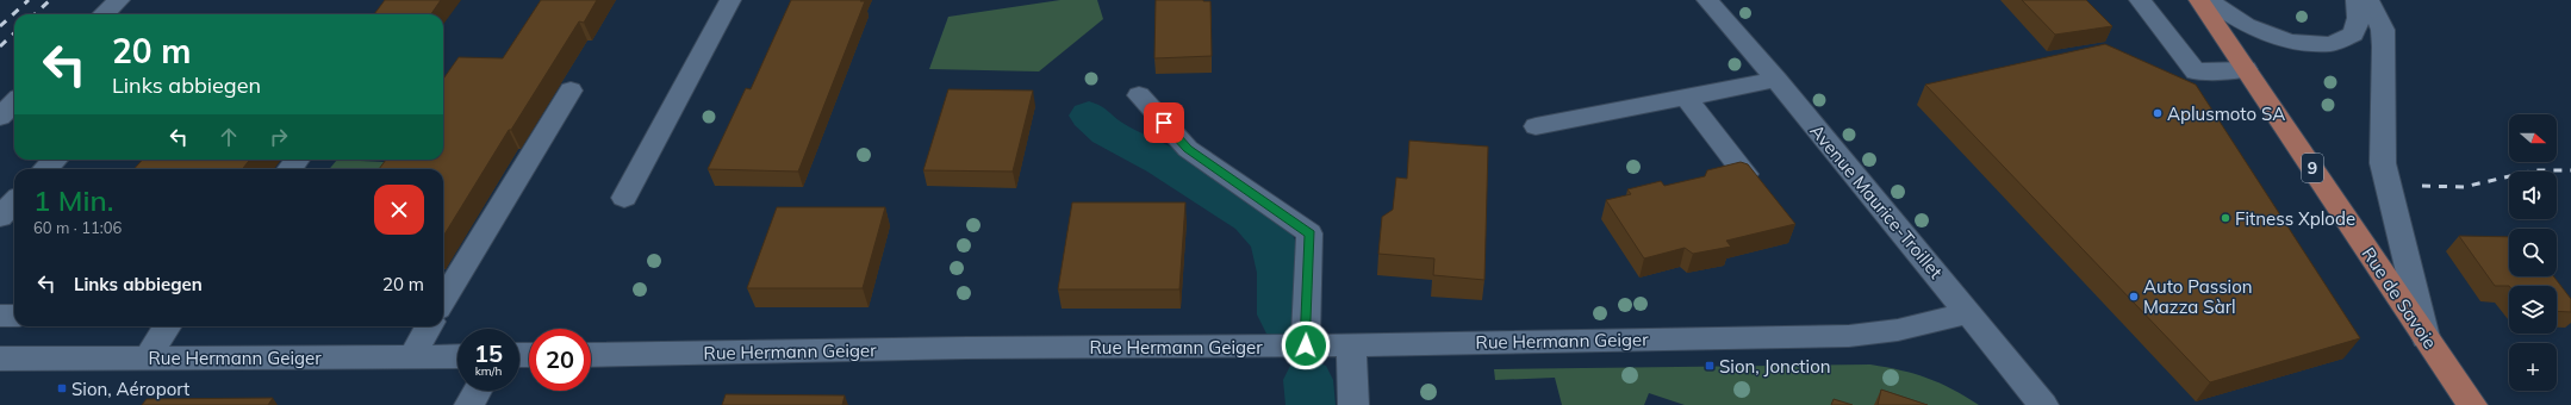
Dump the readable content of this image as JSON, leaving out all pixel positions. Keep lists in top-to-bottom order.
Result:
{
  "streets": {
    "main road": ["9", "Rue de Savoie"],
    "street": ["Avenue Maurice-Troillet", "Rue Hermann Geiger"]
  },
  "crossings": [
    ["Avenue Maurice-Troillet", "Rue Hermann Geiger"]
  ],
  "places": {
    "other": ["Aplusmoto SA", "Fitness Xplode", "Auto Passion Mazza Sàrl"],
    "transit": ["Sion, Jonction", "Sion, Aéroport"]
  },
  "north": "right",
  "page": {
    "turn": ["20 m", "Links abbiegen"],
    "map_buttons": "+",
    "heading": ["1 Min.", "60 m · 11:06"],
    "list": [
      {
        "name": "Links abbiegen",
        "value": "20 m"
      }
    ],
    "speed": "15 km/h",
    "limit": "20"
  }
}
